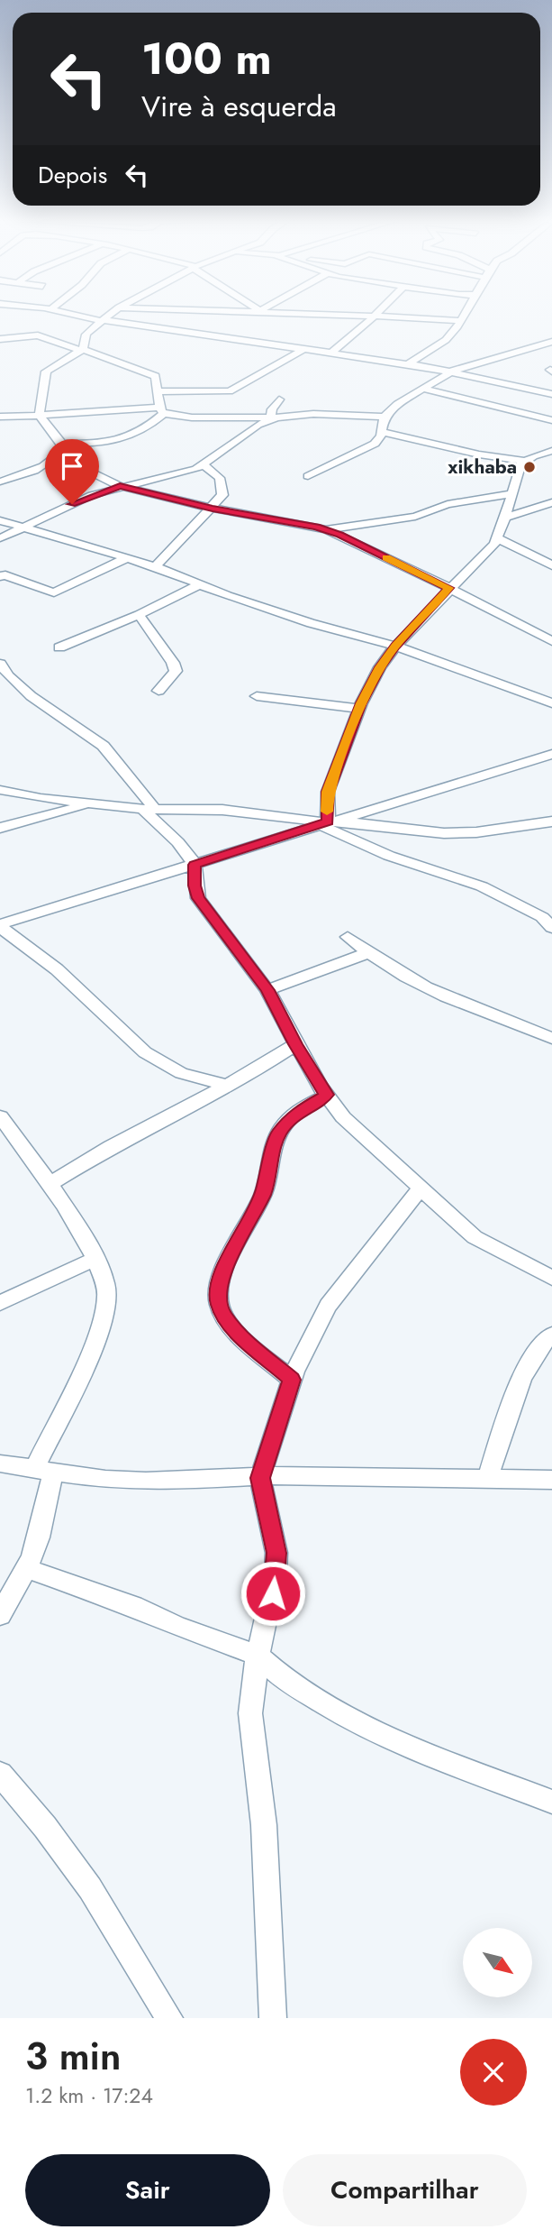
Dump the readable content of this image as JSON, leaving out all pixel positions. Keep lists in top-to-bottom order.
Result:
{
  "places": ["xikhaba"],
  "north": "bottom right",
  "page": {
    "turn": ["100 m", "Vire à esquerda"],
    "then": "Depois",
    "heading": ["3 min", "1.2 km · 17:24"],
    "buttons": ["Sair", "Compartilhar"]
  }
}
